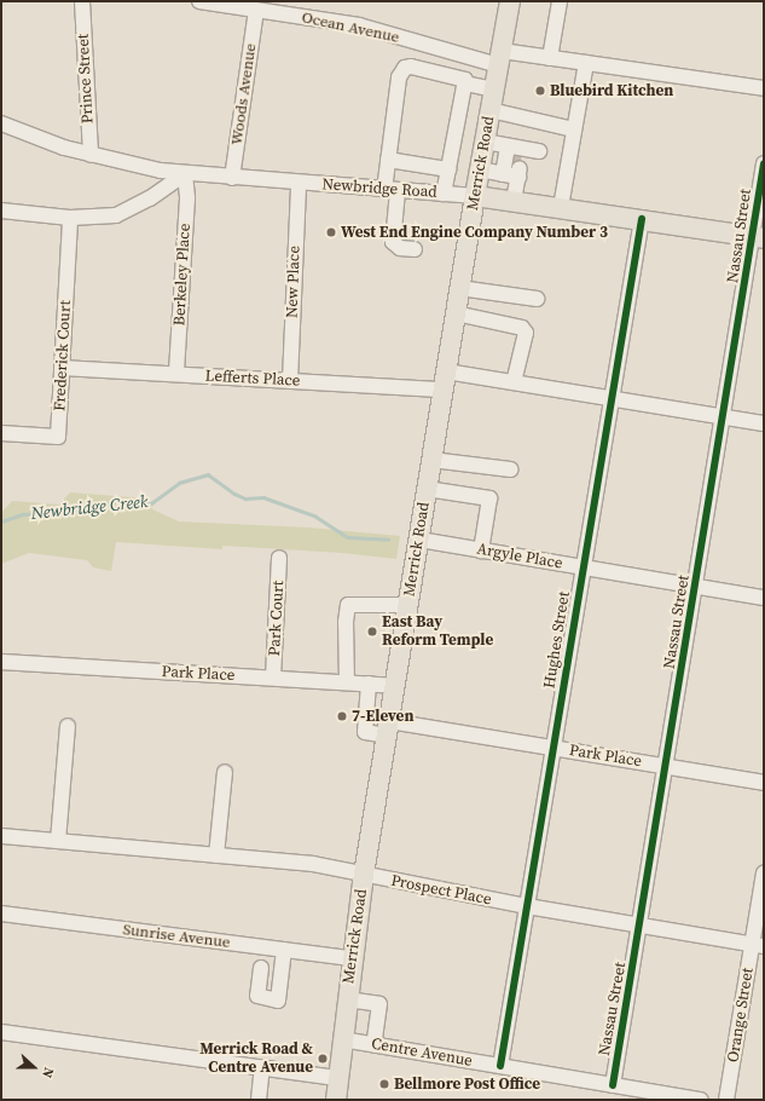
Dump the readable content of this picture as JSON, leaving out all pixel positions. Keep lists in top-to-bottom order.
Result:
{
  "streets": {
    "main road": ["Merrick Road", "Newbridge Road"],
    "street": [
      "Ocean Avenue",
      "Prince Street",
      "Woods Avenue",
      "Nassau Street",
      "Berkeley Place",
      "New Place",
      "Frederick Court",
      "Lefferts Place",
      "Argyle Place",
      "Park Court",
      "Hughes Street",
      "Park Place",
      "Prospect Place",
      "Sunrise Avenue",
      "Orange Street",
      "Centre Avenue"
    ]
  },
  "crossings": [
    ["Ocean Avenue", "Woods Avenue"],
    ["Ocean Avenue", "Merrick Road"],
    ["Prince Street", "Newbridge Road"],
    ["Woods Avenue", "Newbridge Road"],
    ["Merrick Road", "Newbridge Road"],
    ["Merrick Road", "Lefferts Place"],
    ["Merrick Road", "Argyle Place"],
    ["Merrick Road", "Park Place"],
    ["Merrick Road", "Prospect Place"],
    ["Merrick Road", "Sunrise Avenue"],
    ["Merrick Road", "Centre Avenue"],
    ["Newbridge Road", "Nassau Street"],
    ["Newbridge Road", "Berkeley Place"],
    ["Newbridge Road", "New Place"],
    ["Newbridge Road", "Hughes Street"],
    ["Nassau Street", "Lefferts Place"],
    ["Nassau Street", "Argyle Place"],
    ["Nassau Street", "Park Place"],
    ["Nassau Street", "Prospect Place"],
    ["Nassau Street", "Centre Avenue"],
    ["Berkeley Place", "Lefferts Place"],
    ["New Place", "Lefferts Place"],
    ["Frederick Court", "Lefferts Place"],
    ["Lefferts Place", "Hughes Street"],
    ["Argyle Place", "Hughes Street"],
    ["Park Court", "Park Place"],
    ["Hughes Street", "Park Place"],
    ["Hughes Street", "Prospect Place"],
    ["Hughes Street", "Centre Avenue"],
    ["Prospect Place", "Orange Street"]
  ],
  "water": ["Newbridge Creek"],
  "places": [
    "Bluebird Kitchen",
    "West End Engine Company Number 3",
    "East Bay Reform Temple",
    "7-Eleven",
    "Merrick Road & Centre Avenue",
    "Bellmore Post Office"
  ],
  "north": "right"
}
